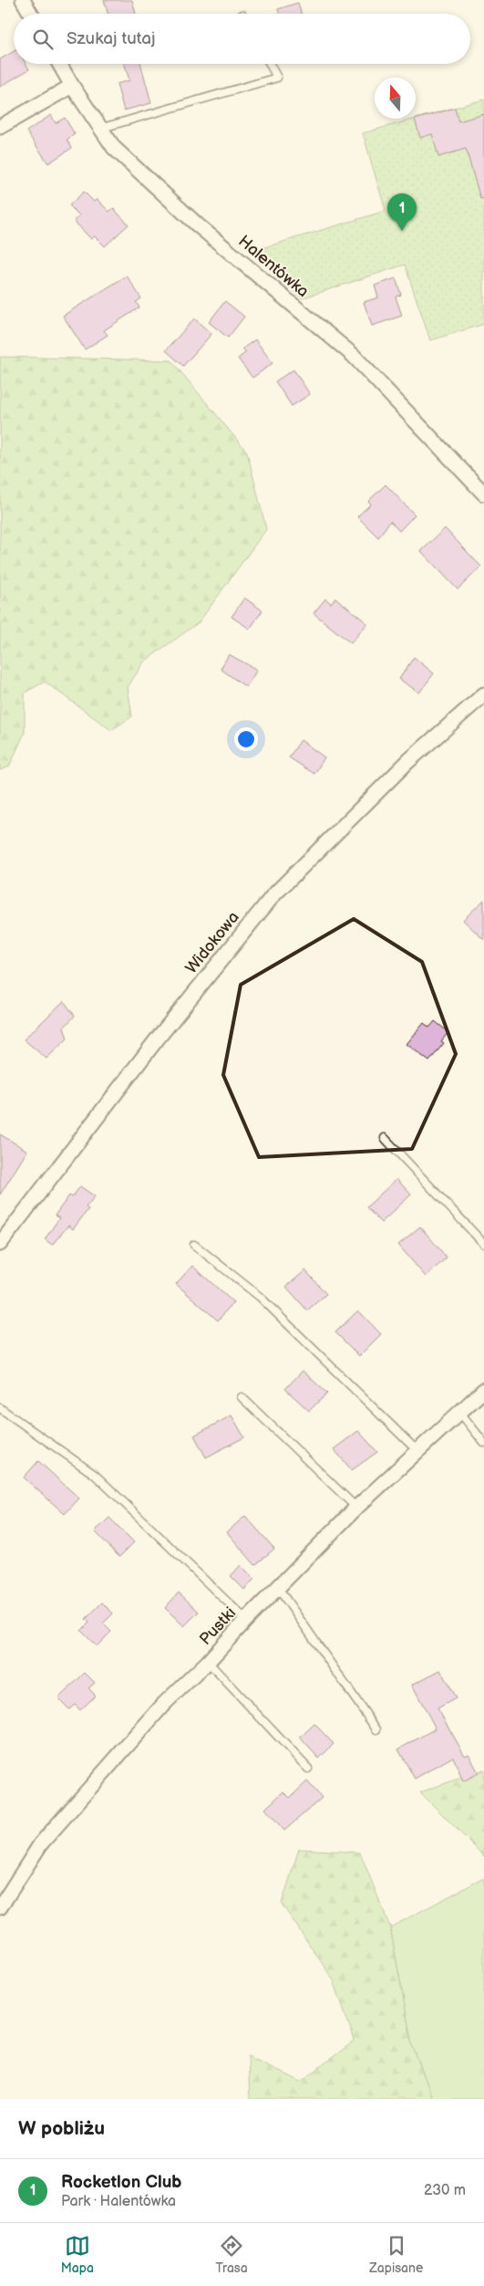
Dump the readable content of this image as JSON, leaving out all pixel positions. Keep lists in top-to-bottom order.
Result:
{
  "streets": {
    "street": ["Halentówka", "Widokowa", "Pustki"]
  },
  "north": "top",
  "page": {
    "search": "Szukaj tutaj",
    "pins": "1",
    "heading": "W pobliżu",
    "list": [
      {
        "mark": "1",
        "name": "Rocketlon Club",
        "note": "Park · Halentówka",
        "value": "230 m"
      }
    ],
    "nav": ["Mapa", "Trasa", "Zapisane"]
  }
}
